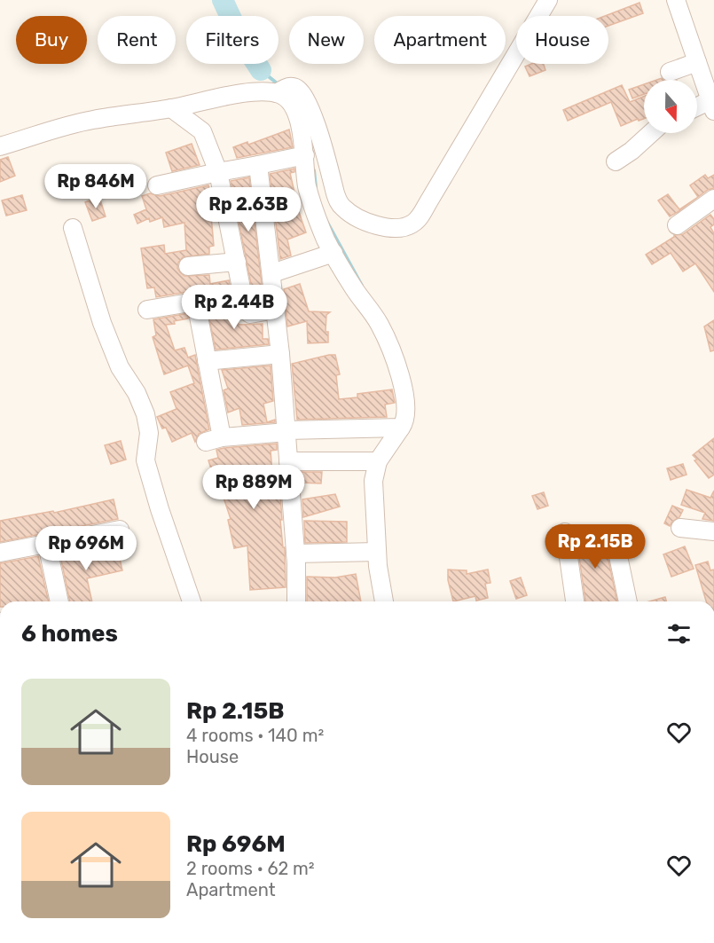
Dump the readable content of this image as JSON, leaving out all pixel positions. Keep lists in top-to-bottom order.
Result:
{
  "north": "bottom",
  "page": {
    "chip": [
      "Buy",
      "Rent",
      "Filters",
      "New",
      "Apartment",
      "House"
    ],
    "price": [
      "Rp 846M",
      "Rp 2.63B",
      "Rp 2.44B",
      "Rp 889M",
      "Rp 2.15B",
      "Rp 696M"
    ],
    "heading": "6 homes",
    "list": [
      {
        "name": "Rp 2.15B",
        "note": "4 rooms · 140 m² · House"
      },
      {
        "name": "Rp 696M",
        "note": "2 rooms · 62 m² · Apartment"
      }
    ]
  }
}
